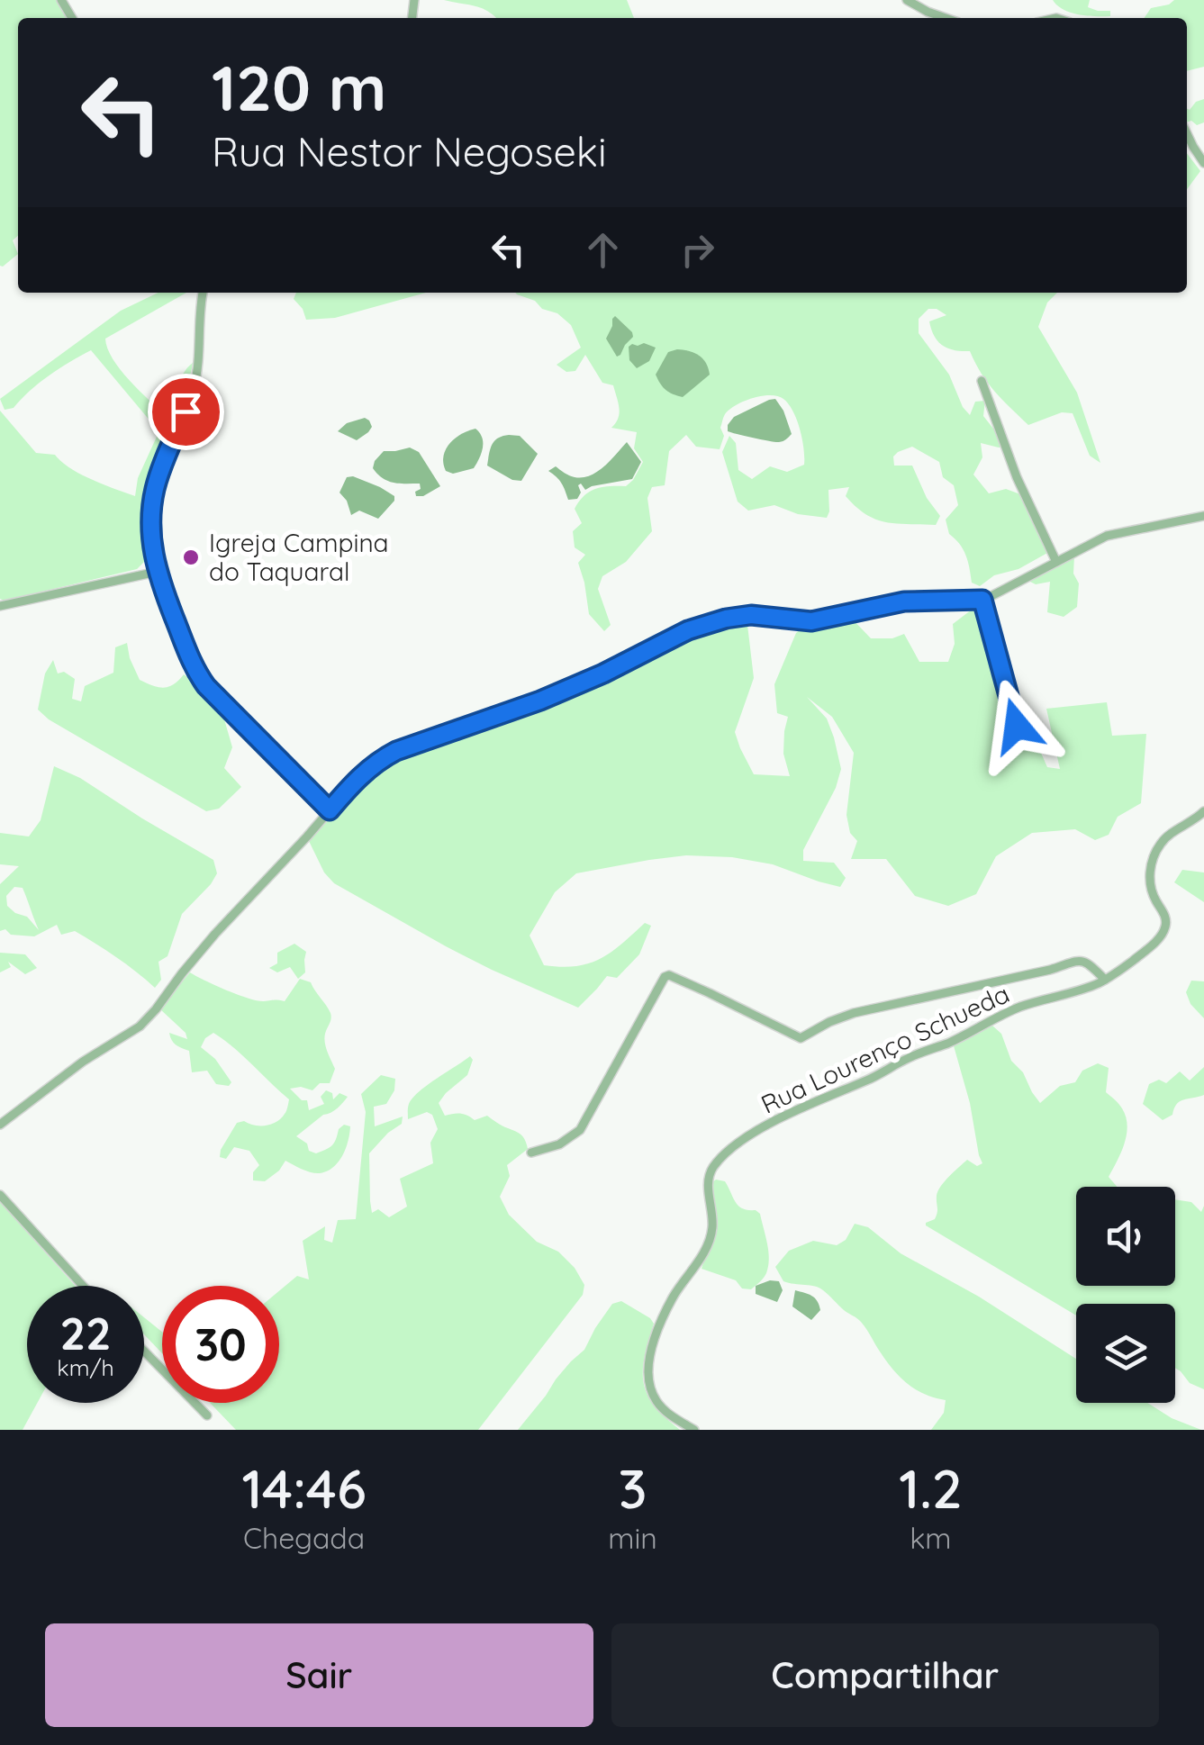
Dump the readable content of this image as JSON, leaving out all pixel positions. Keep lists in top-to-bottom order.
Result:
{
  "streets": {
    "street": ["Rua Lourenço Schueda"]
  },
  "places": ["Igreja Campina do Taquaral"],
  "page": {
    "turn": ["120 m", "Rua Nestor Negoseki"],
    "speed": "22 km/h",
    "limit": "30",
    "eta": [
      "14:46",
      "Chegada",
      "3",
      "min",
      "1.2",
      "km"
    ],
    "buttons": ["Sair", "Compartilhar"]
  }
}
